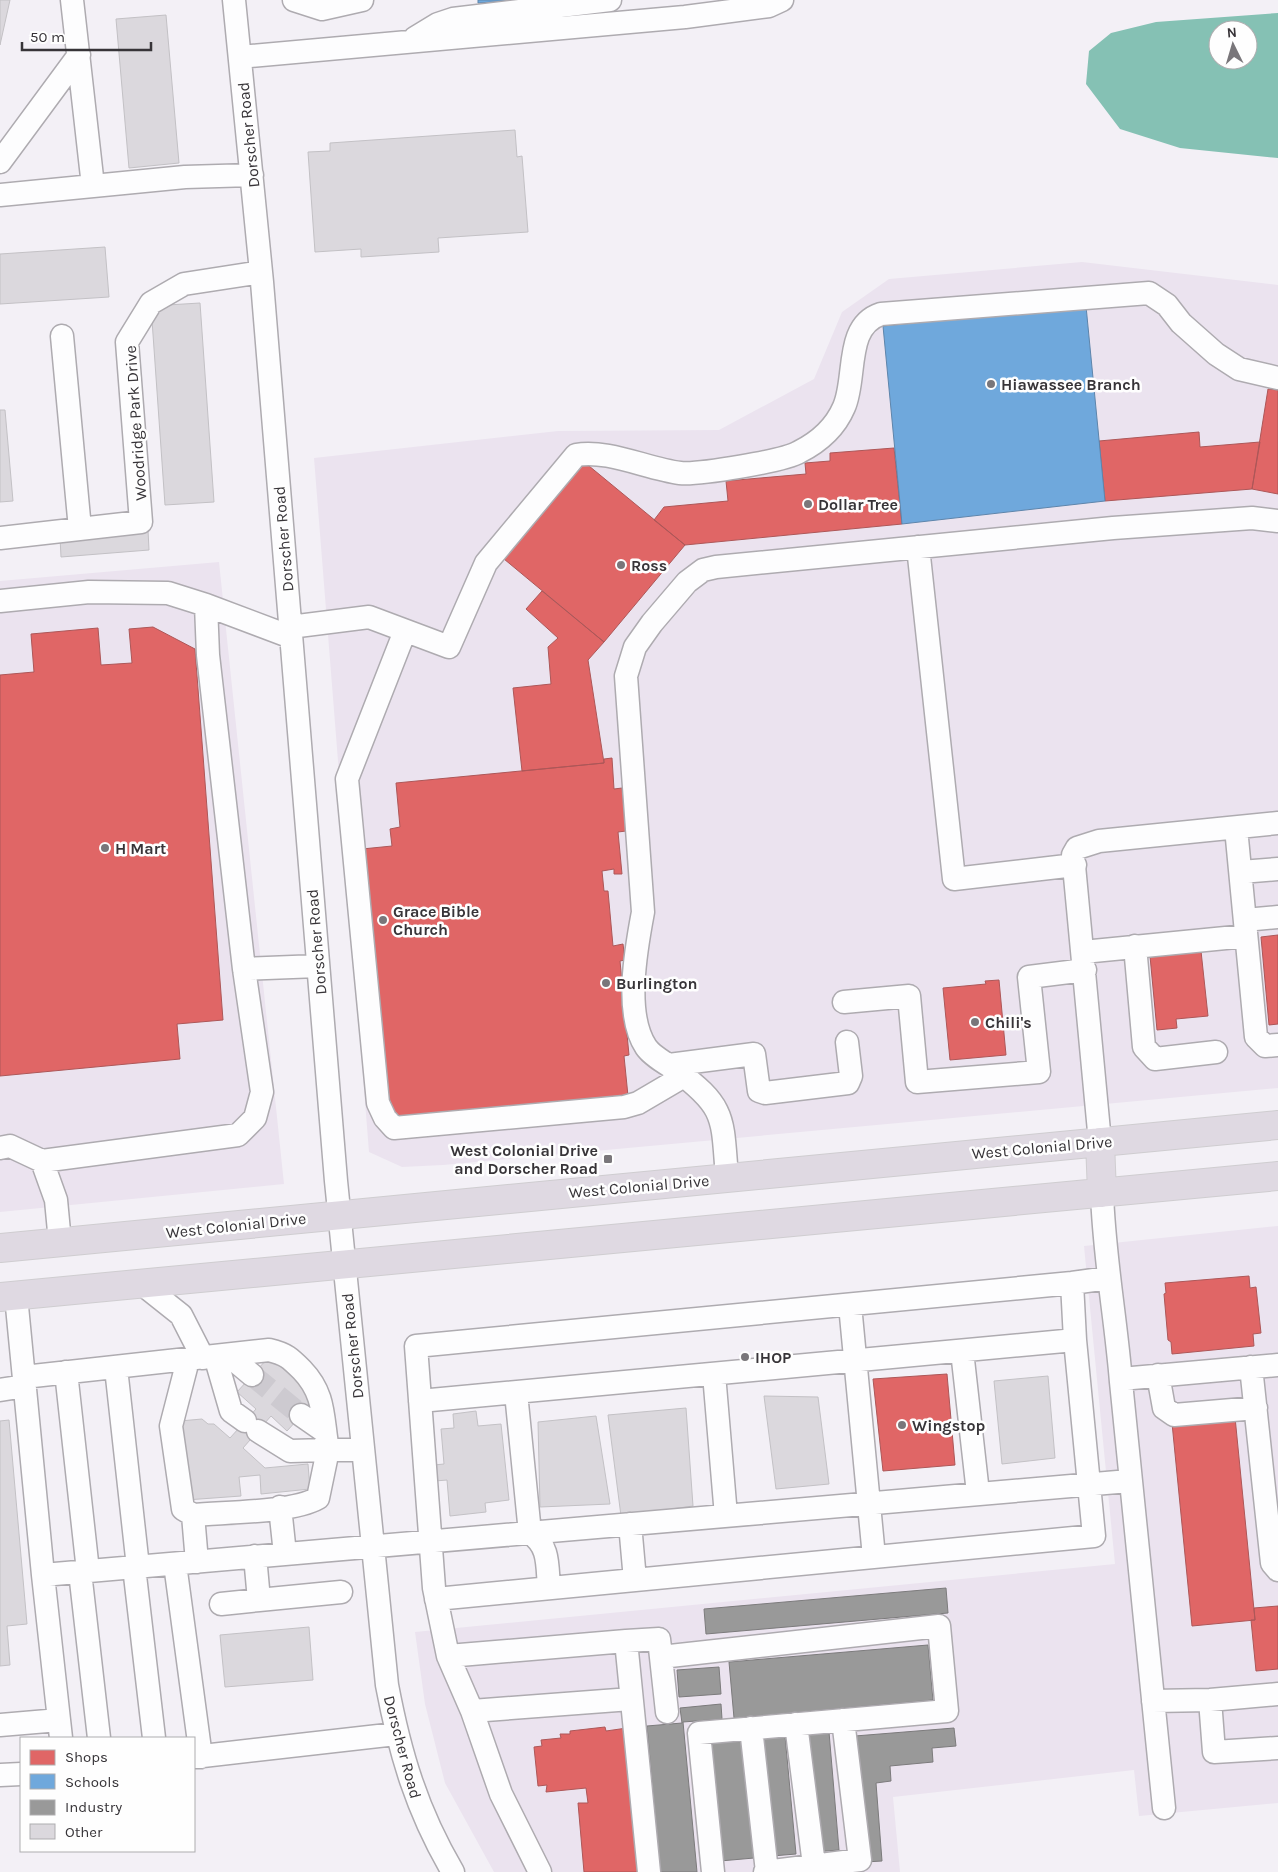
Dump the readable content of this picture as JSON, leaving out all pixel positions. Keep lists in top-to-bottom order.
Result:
{
  "streets": {
    "highway": ["West Colonial Drive"],
    "street": ["Dorscher Road", "Woodridge Park Drive"]
  },
  "crossings": [
    ["Dorscher Road", "Woodridge Park Drive"],
    ["Dorscher Road", "West Colonial Drive"]
  ],
  "places": {
    "other": [
      "Hiawassee Branch",
      "Dollar Tree",
      "Ross",
      "H Mart",
      "Grace Bible Church",
      "Burlington",
      "Chili's",
      "IHOP",
      "Wingstop"
    ],
    "transit": ["West Colonial Drive and Dorscher Road"]
  },
  "legend": [
    "Shops",
    "Schools",
    "Industry",
    "Other"
  ],
  "scale_bar": "50 m",
  "north": "top"
}
